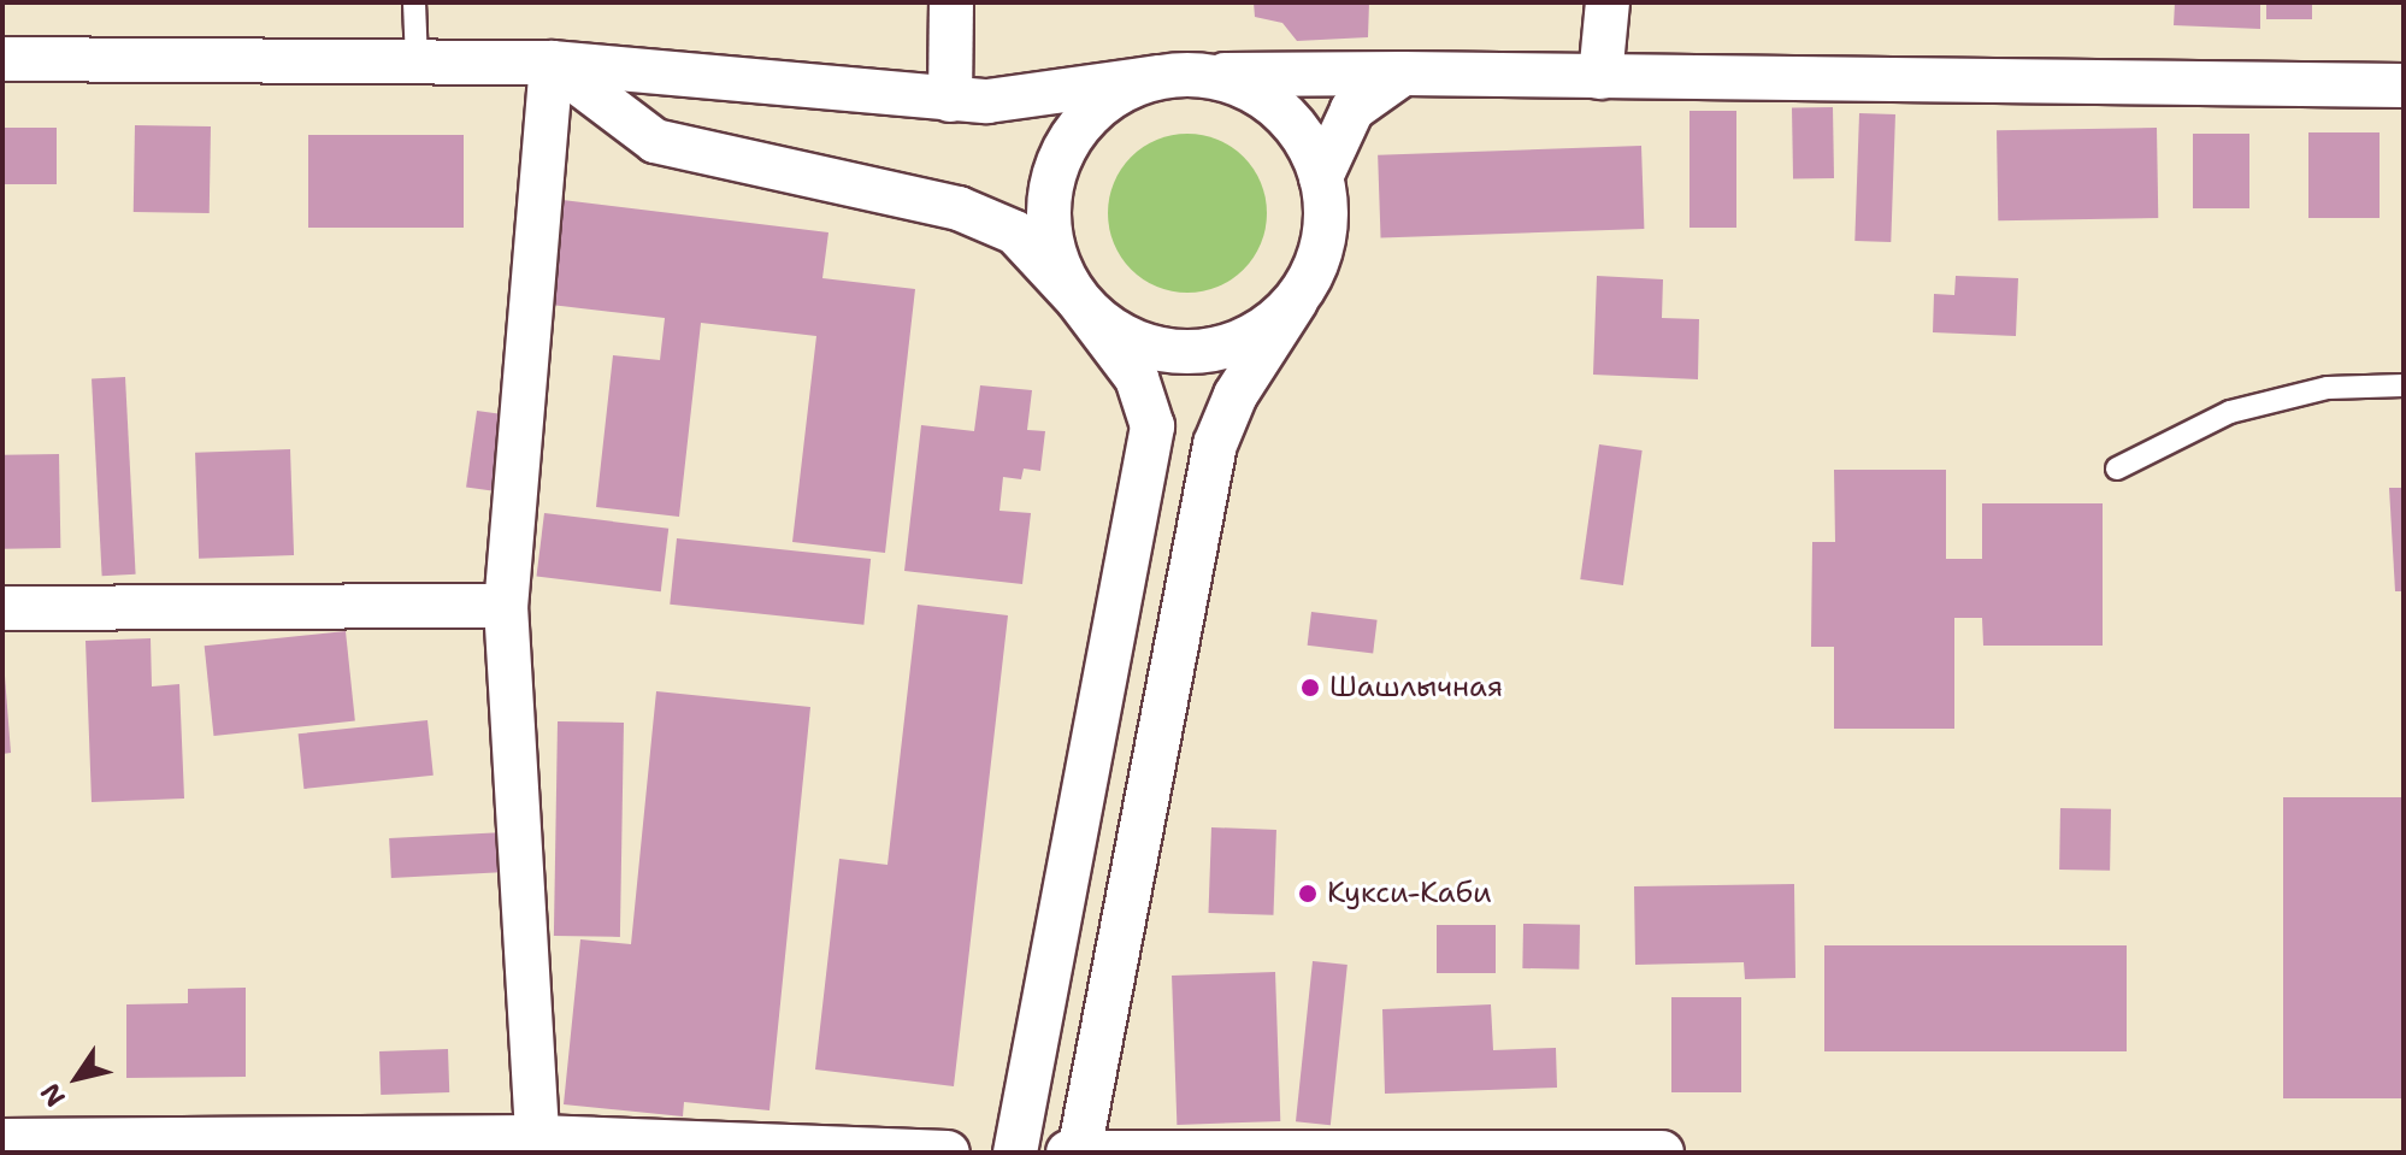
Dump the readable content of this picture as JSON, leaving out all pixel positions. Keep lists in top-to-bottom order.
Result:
{
  "places": ["Шашлычная", "Кукси-Каби"],
  "north": "bottom left"
}
